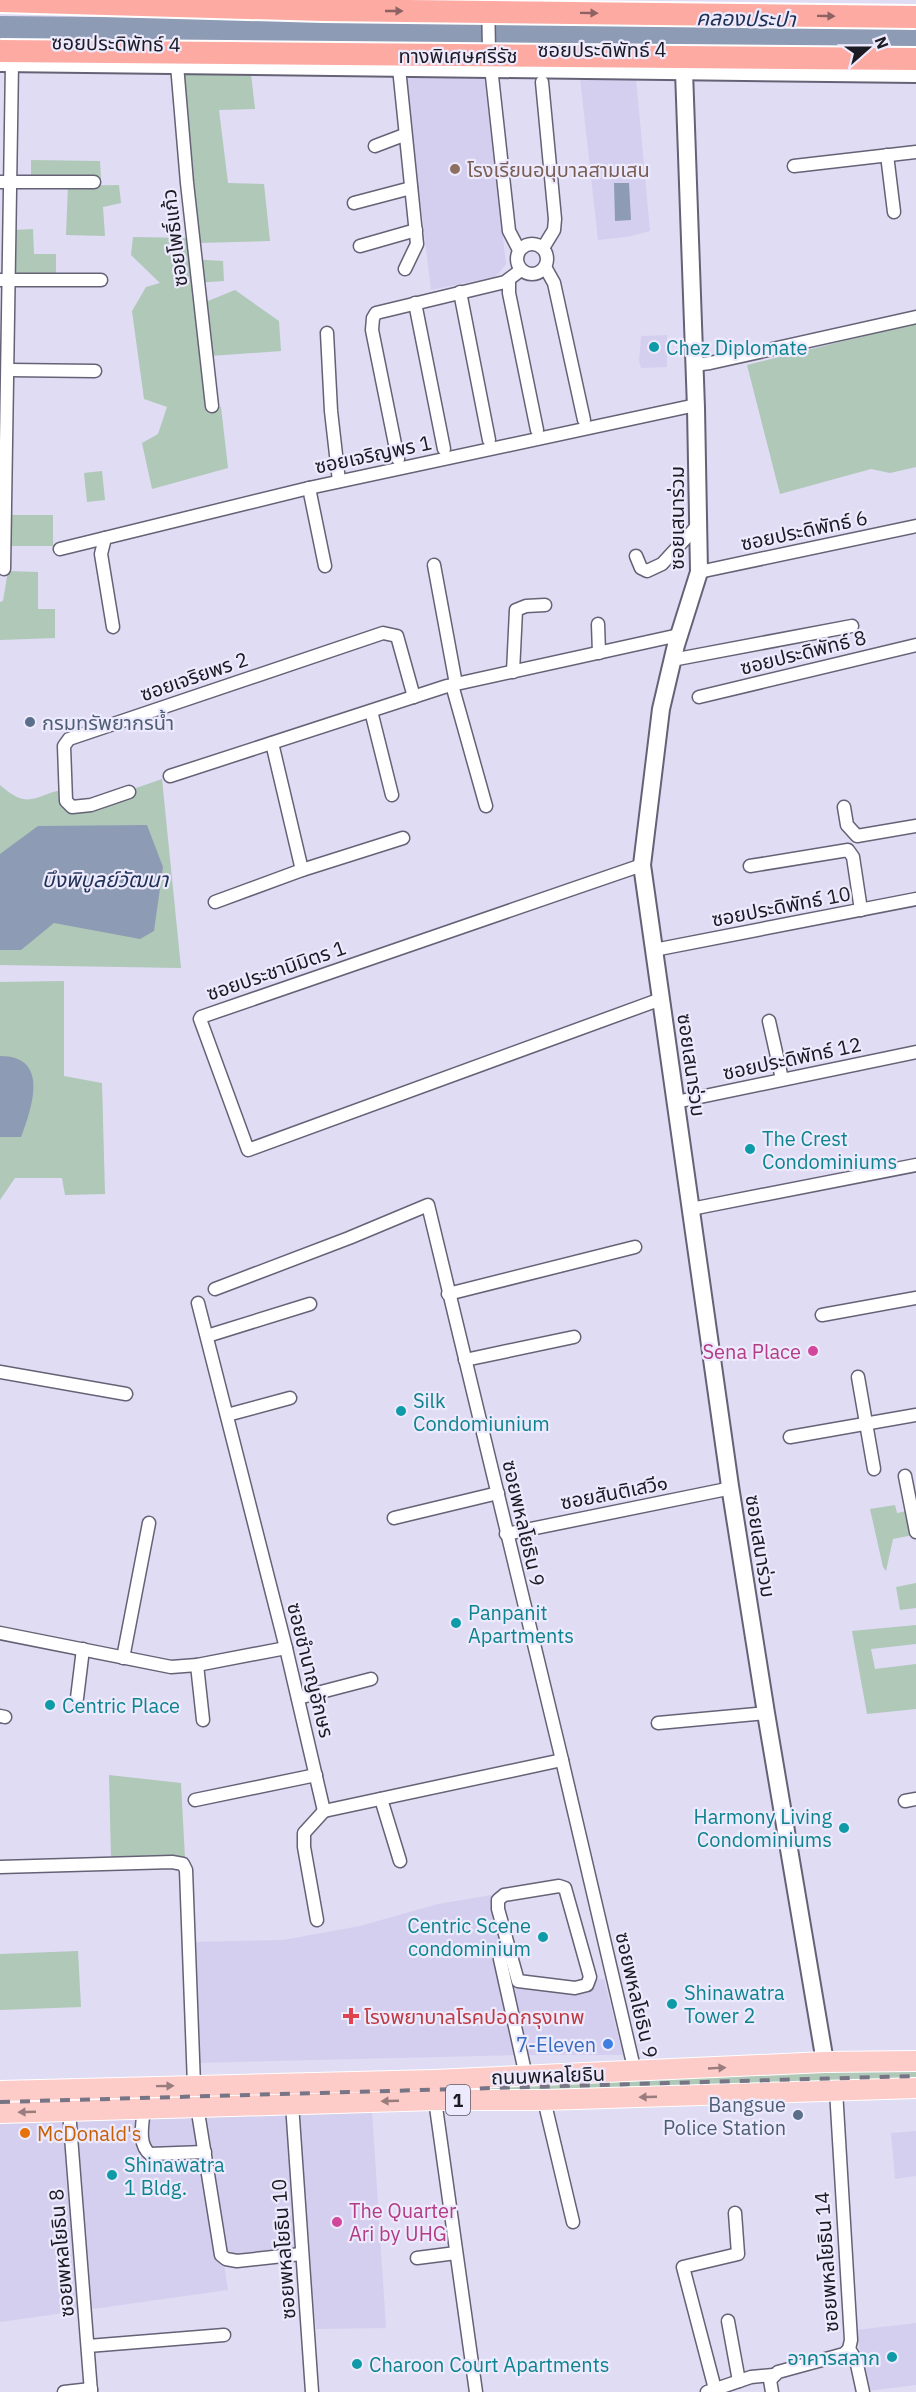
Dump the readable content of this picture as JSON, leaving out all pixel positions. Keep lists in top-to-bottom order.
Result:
{
  "streets": {
    "highway": ["ทางพิเศษศรีรัช"],
    "main road": ["ถนนพหลโยธิน", "1"],
    "street": [
      "ซอยประดิพัทธ์ 4",
      "ซอยโพธิ์แก้ว",
      "ซอยเจริญพร 1",
      "ซอยเสนาร่วม",
      "ซอยประดิพัทธ์ 6",
      "ซอยประดิพัทธ์ 8",
      "ซอยเจริยพร 2",
      "ซอยประดิพัทธ์ 10",
      "ซอยประชานิมิตร 1",
      "ซอยประดิพัทธ์ 12",
      "ซอยสันติเสวี๑",
      "ซอยพหลโยธิน 9",
      "ซอยชำนาญอักษร",
      "ซอยพหลโยธิน 10",
      "ซอยพหลโยธิน 8",
      "ซอยพหลโยธิน 14"
    ]
  },
  "crossings": [
    ["ซอยประดิพัทธ์ 4", "ทางพิเศษศรีรัช"],
    ["ซอยประดิพัทธ์ 4", "ซอยโพธิ์แก้ว"],
    ["ซอยประดิพัทธ์ 4", "ซอยเสนาร่วม"],
    ["ซอยเจริญพร 1", "ซอยเสนาร่วม"],
    ["ซอยเสนาร่วม", "ซอยประดิพัทธ์ 6"],
    ["ซอยเสนาร่วม", "ซอยประดิพัทธ์ 10"],
    ["ซอยเสนาร่วม", "ซอยประชานิมิตร 1"],
    ["ซอยเสนาร่วม", "ซอยประดิพัทธ์ 12"],
    ["ซอยเสนาร่วม", "ซอยสันติเสวี๑"],
    ["ซอยเสนาร่วม", "ถนนพหลโยธิน"],
    ["ซอยสันติเสวี๑", "ซอยพหลโยธิน 9"],
    ["ซอยพหลโยธิน 9", "ถนนพหลโยธิน"],
    ["ถนนพหลโยธิน", "ซอยพหลโยธิน 10"],
    ["ถนนพหลโยธิน", "ซอยพหลโยธิน 8"],
    ["ถนนพหลโยธิน", "ซอยพหลโยธิน 14"]
  ],
  "water": ["คลองประปา", "บึงพิบูลย์วัฒนา"],
  "places": {
    "other": [
      "โรงเรียนอนุบาลสามเสน",
      "Chez Diplomate",
      "กรมทรัพยากรน้ำ",
      "The Crest Condominiums",
      "Sena Place",
      "Silk Condomiunium",
      "Panpanit Apartments",
      "Centric Place",
      "Harmony Living Condominiums",
      "Centric Scene condominium",
      "Shinawatra Tower 2",
      "7-Eleven",
      "Bangsue Police Station",
      "McDonald's",
      "Shinawatra 1 Bldg.",
      "The Quarter Ari by UHG",
      "อาคารสลาก",
      "Charoon Court Apartments"
    ],
    "health": ["โรงพยาบาลโรคปอดกรุงเทพ"]
  },
  "north": "right"
}
